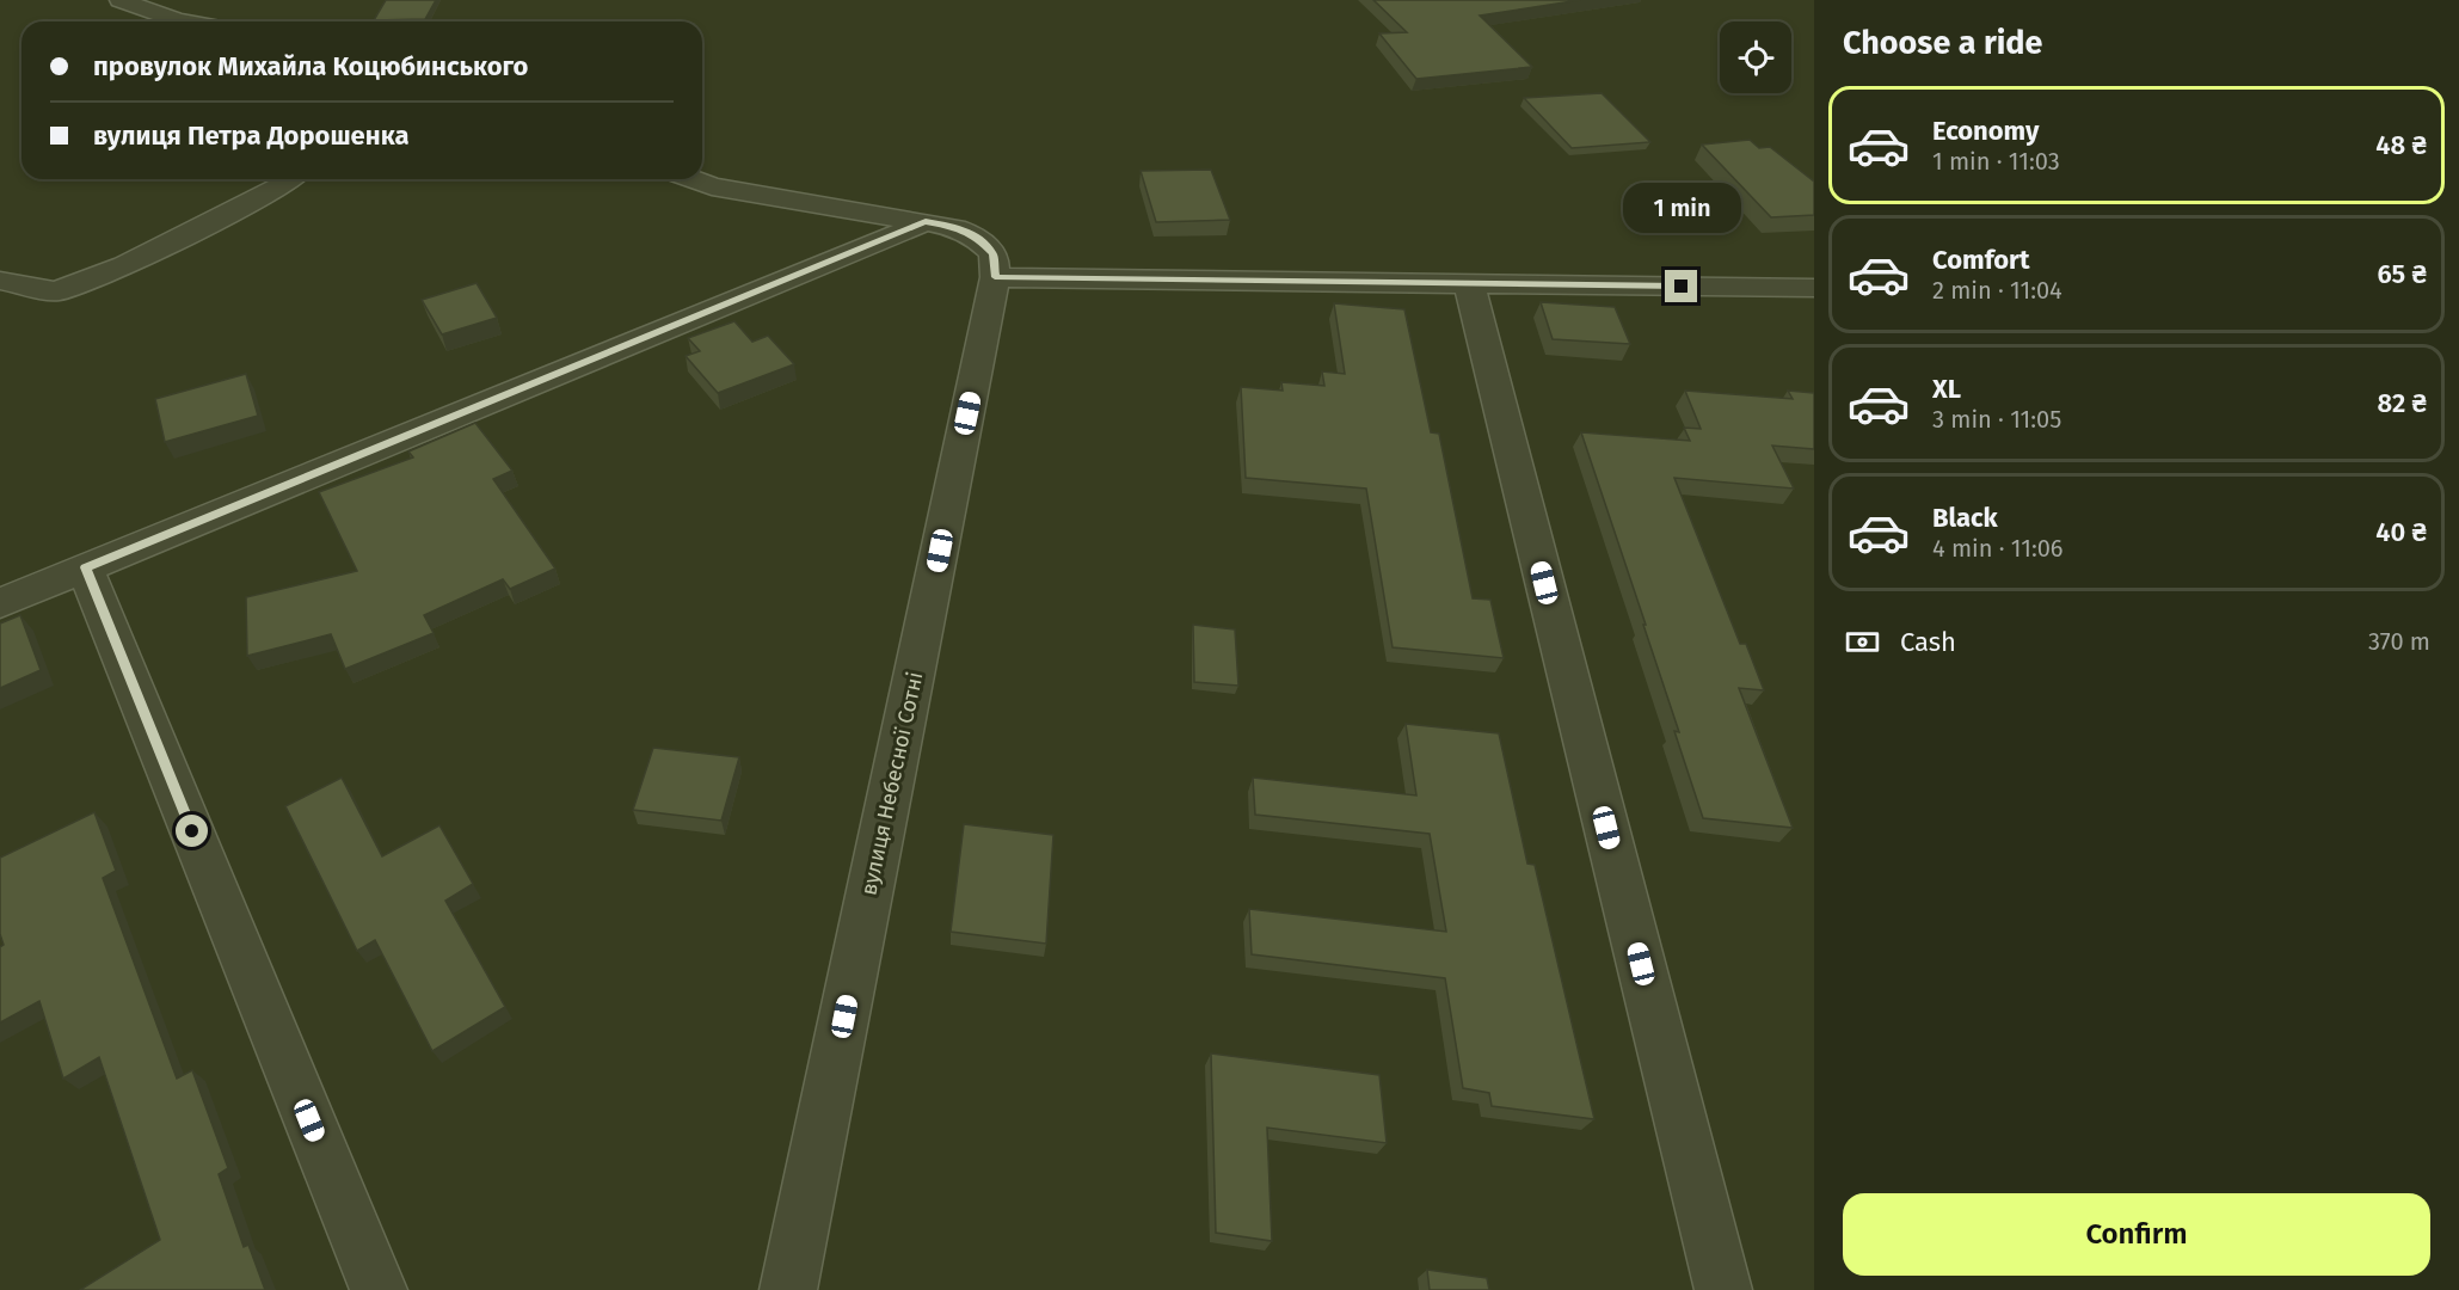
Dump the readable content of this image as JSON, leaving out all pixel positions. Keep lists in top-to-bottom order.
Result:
{
  "streets": {
    "street": ["вулиця Небесної Сотні"]
  },
  "page": {
    "heading": "Choose a ride",
    "banner": ["провулок Михайла Коцюбинського", "вулиця Петра Дорошенка"],
    "list": [
      {
        "name": "Economy",
        "note": "1 min · 11:03",
        "value": "48 ₴"
      },
      {
        "name": "Comfort",
        "note": "2 min · 11:04",
        "value": "65 ₴"
      },
      {
        "name": "XL",
        "note": "3 min · 11:05",
        "value": "82 ₴"
      },
      {
        "name": "Black",
        "note": "4 min · 11:06",
        "value": "40 ₴"
      }
    ],
    "bubble": "1 min",
    "pay": ["Cash", "370 m"],
    "buttons": "Confirm"
  }
}
